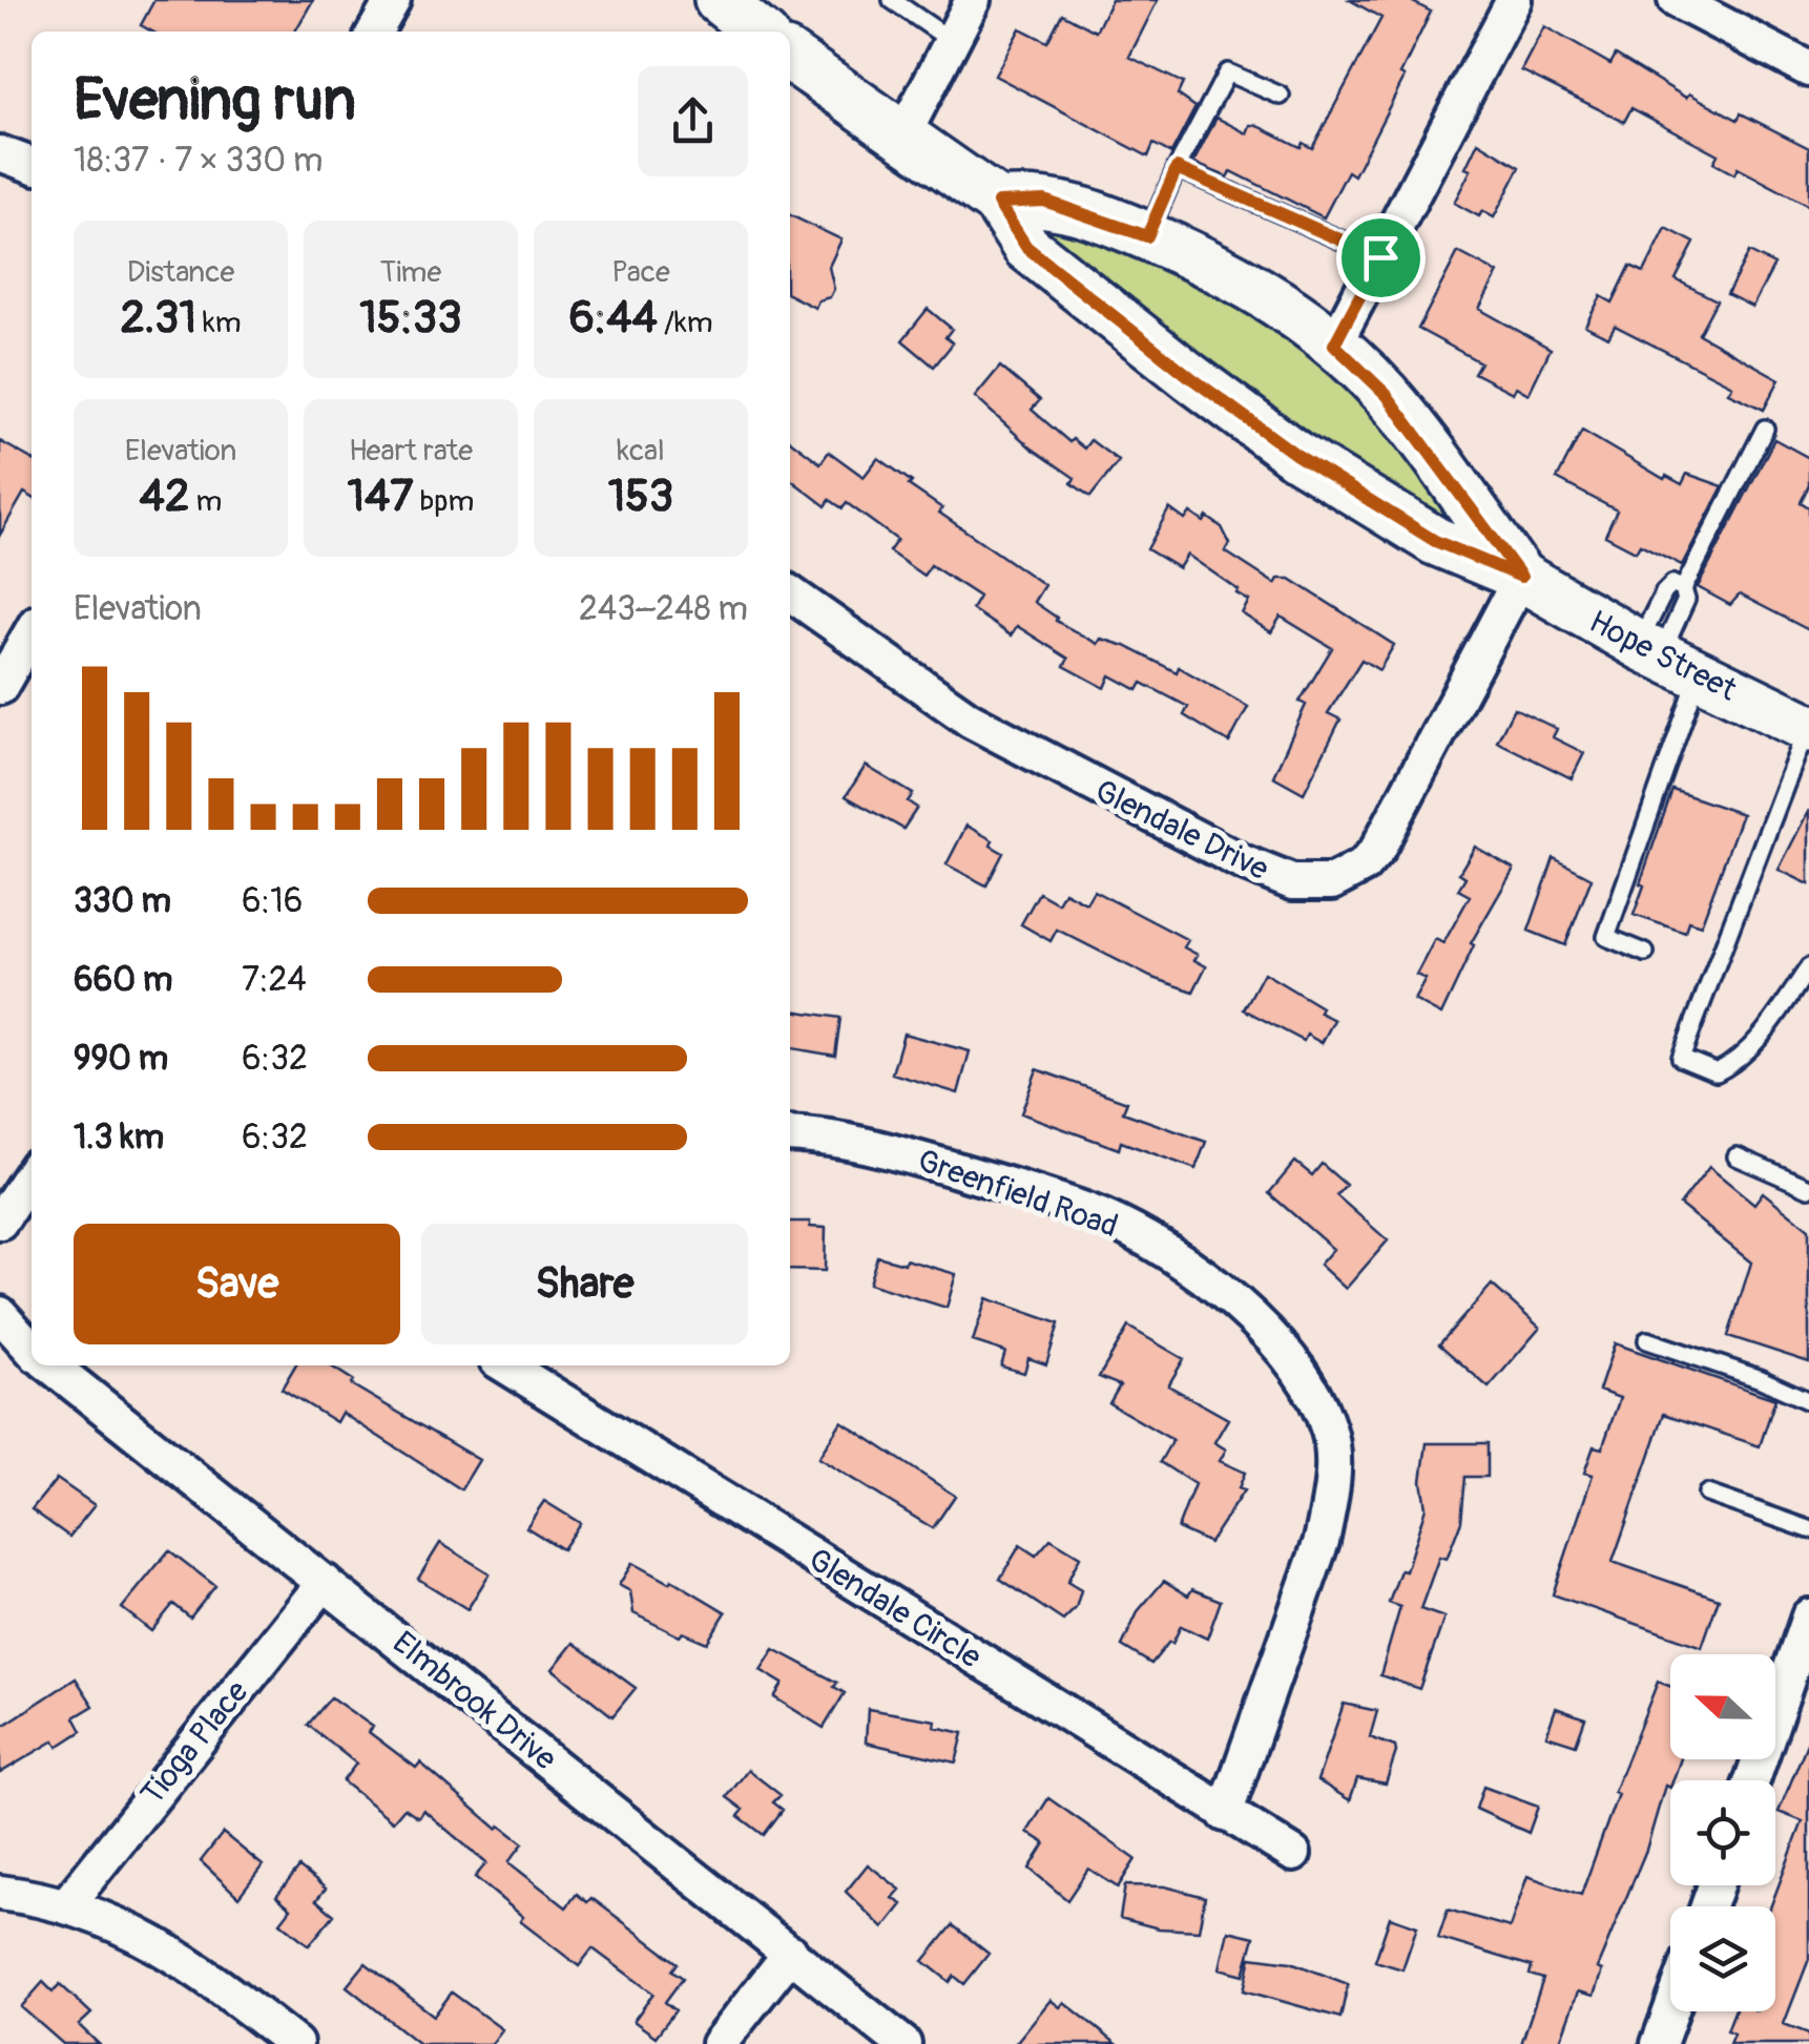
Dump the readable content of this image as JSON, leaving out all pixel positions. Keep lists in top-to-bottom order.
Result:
{
  "streets": {
    "main road": ["Hope Street"],
    "street": [
      "Glendale Drive",
      "Greenfield Road",
      "Glendale Circle",
      "Elmbrook Drive",
      "Tioga Place"
    ]
  },
  "crossings": [
    ["Hope Street", "Glendale Drive"],
    ["Greenfield Road", "Glendale Circle"],
    ["Elmbrook Drive", "Tioga Place"]
  ],
  "north": "left",
  "page": {
    "heading": ["Evening run", "18:37 · 7 × 330 m"],
    "stats": [
      ["Distance", "2.31 km"],
      ["Time", "15:33"],
      ["Pace", "6:44 /km"],
      ["Elevation", "42 m"],
      ["Heart rate", "147 bpm"],
      ["kcal", "153"]
    ],
    "chart": ["Elevation", "243–248 m"],
    "list": [
      {
        "name": "330 m",
        "note": "6:16"
      },
      {
        "name": "660 m",
        "note": "7:24"
      },
      {
        "name": "990 m",
        "note": "6:32"
      },
      {
        "name": "1.3 km",
        "note": "6:32"
      }
    ],
    "buttons": ["Save", "Share"]
  }
}
